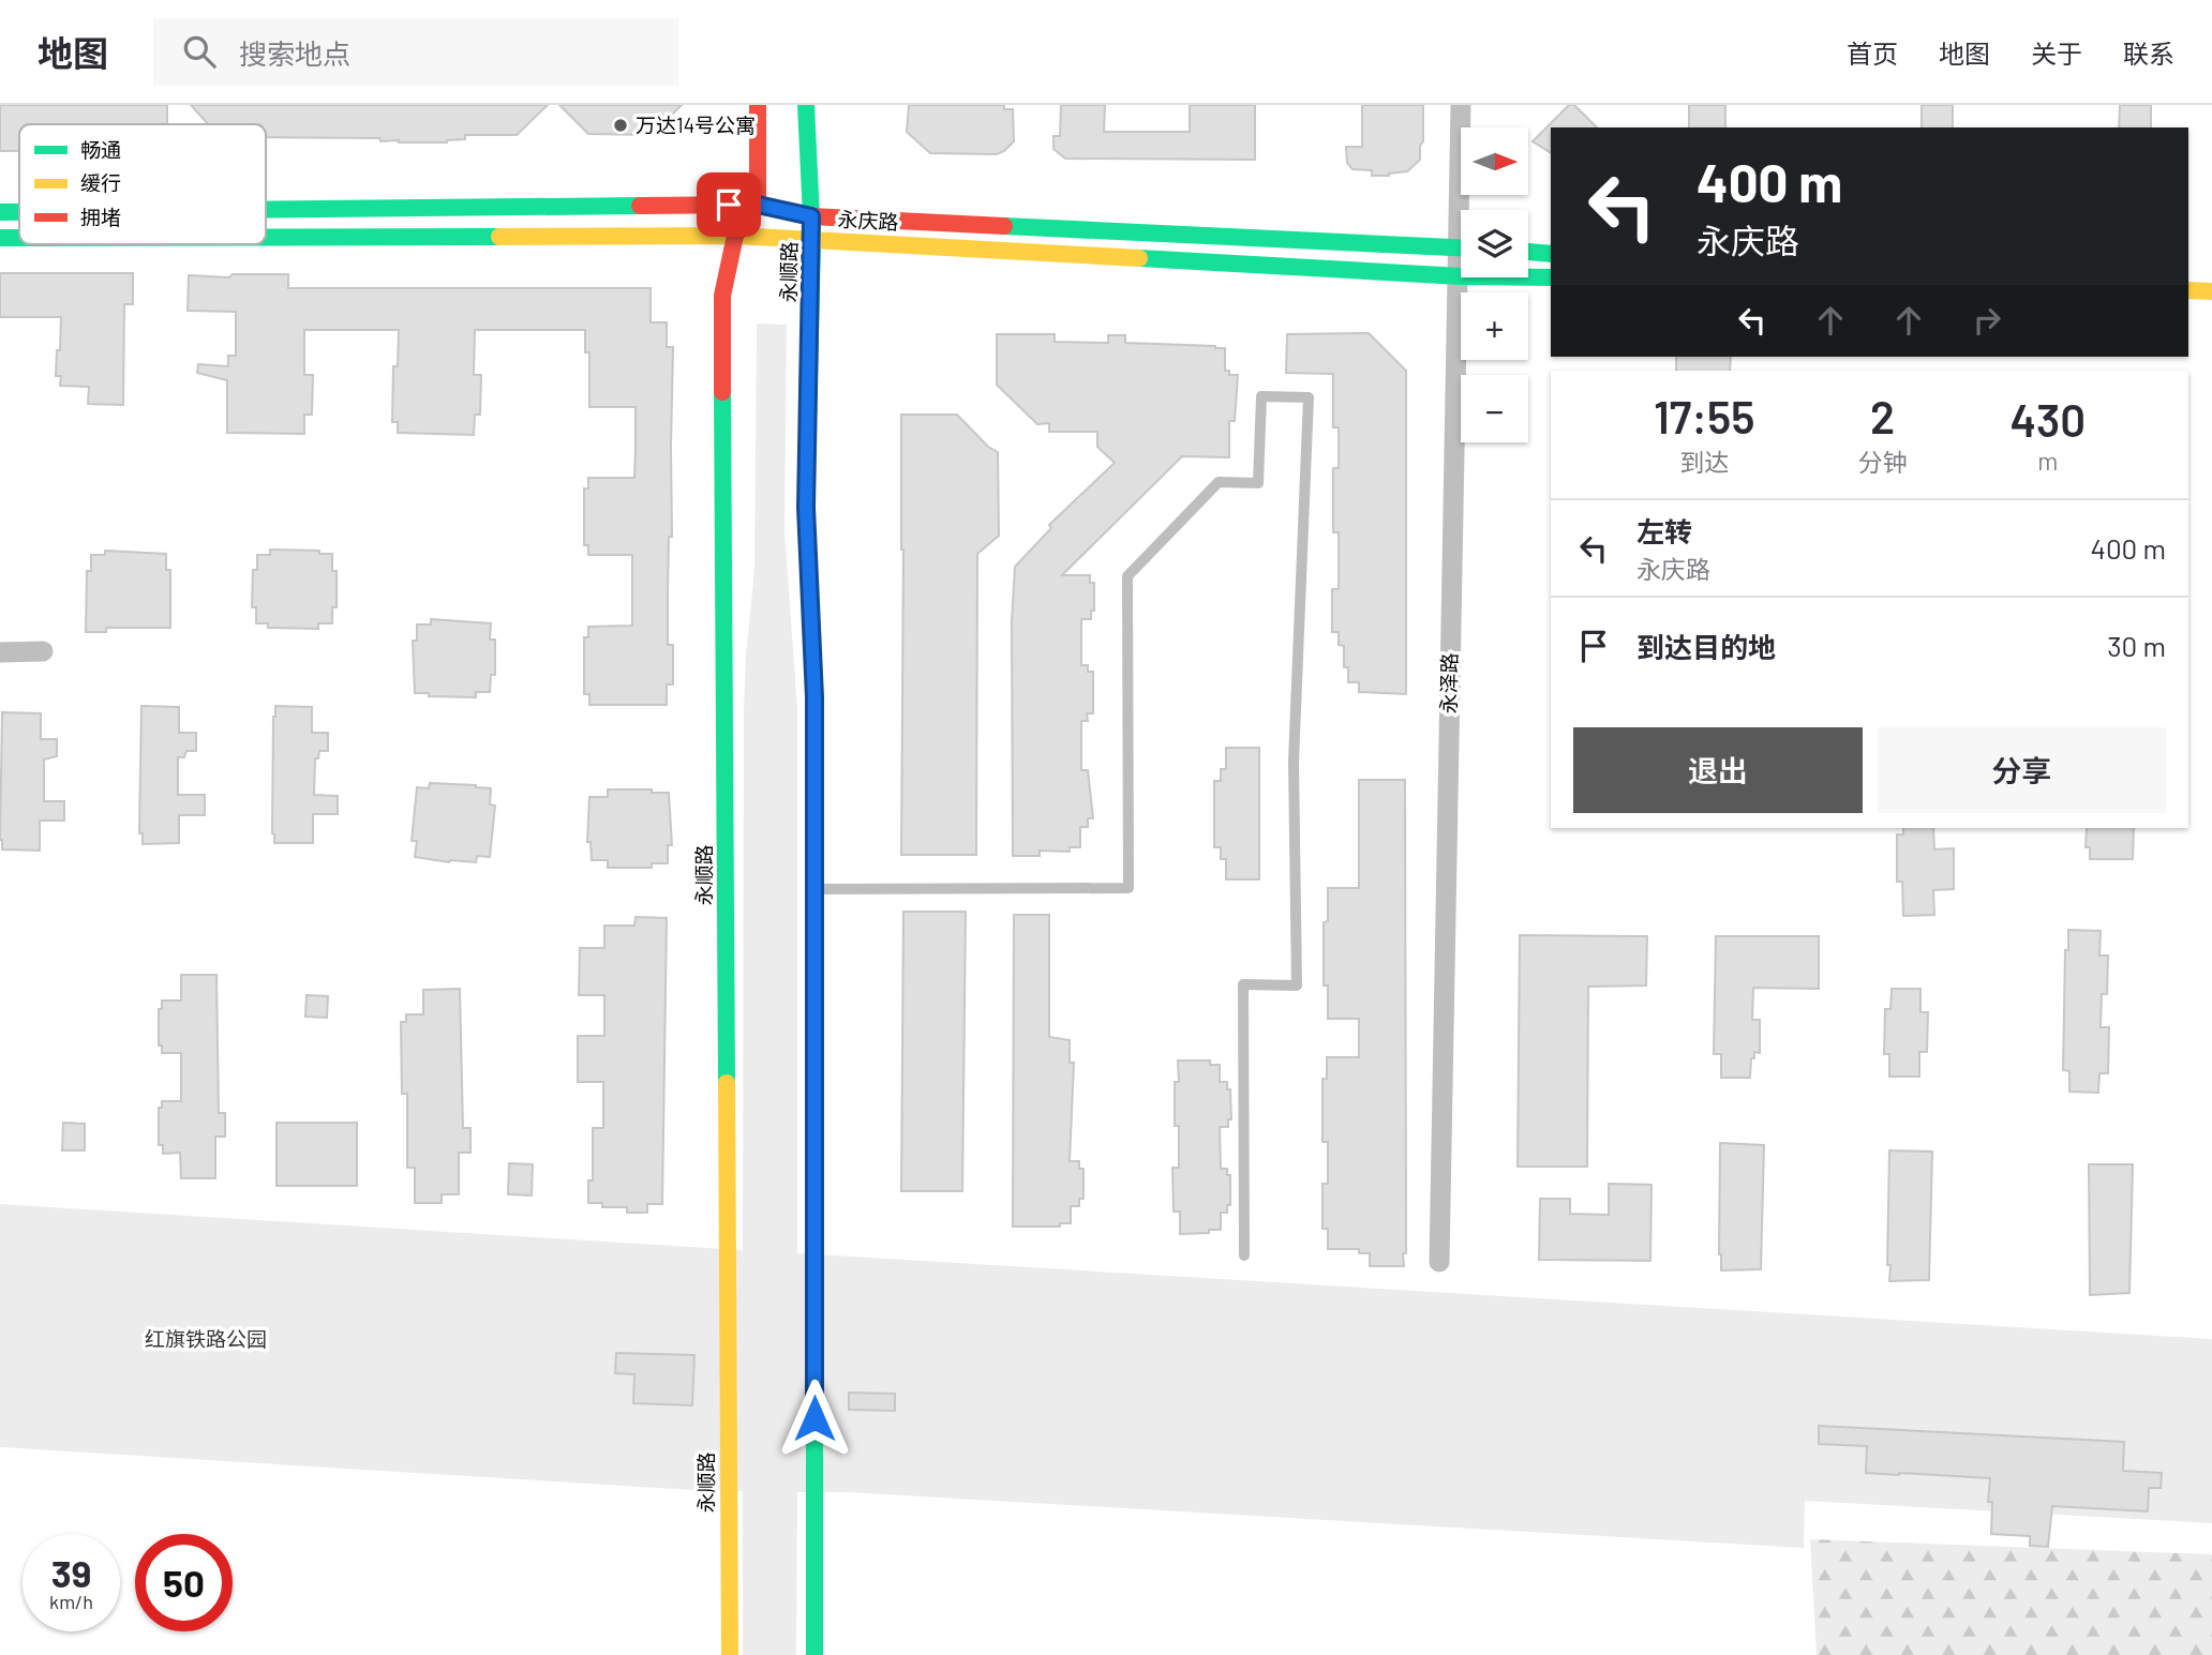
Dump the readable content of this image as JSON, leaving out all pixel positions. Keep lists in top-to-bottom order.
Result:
{
  "streets": {
    "main road": ["永庆路", "永顺路"],
    "street": ["永泽路"]
  },
  "crossings": [
    ["永庆路", "永顺路"],
    ["永庆路", "永泽路"]
  ],
  "parks": ["红旗铁路公园"],
  "places": ["万达14号公寓"],
  "legend": ["畅通", "缓行", "拥堵"],
  "north": "right",
  "page": {
    "header": "地图",
    "search": "搜索地点",
    "nav": [
      "首页",
      "地图",
      "关于",
      "联系"
    ],
    "map_buttons": ["+", "−"],
    "turn": ["400 m", "永庆路"],
    "eta": [
      "17:55",
      "到达",
      "2",
      "分钟",
      "430",
      "m"
    ],
    "list": [
      {
        "name": "左转",
        "note": "永庆路",
        "value": "400 m"
      },
      {
        "name": "到达目的地",
        "value": "30 m"
      }
    ],
    "buttons": ["退出", "分享"],
    "speed": "39 km/h",
    "limit": "50"
  }
}
